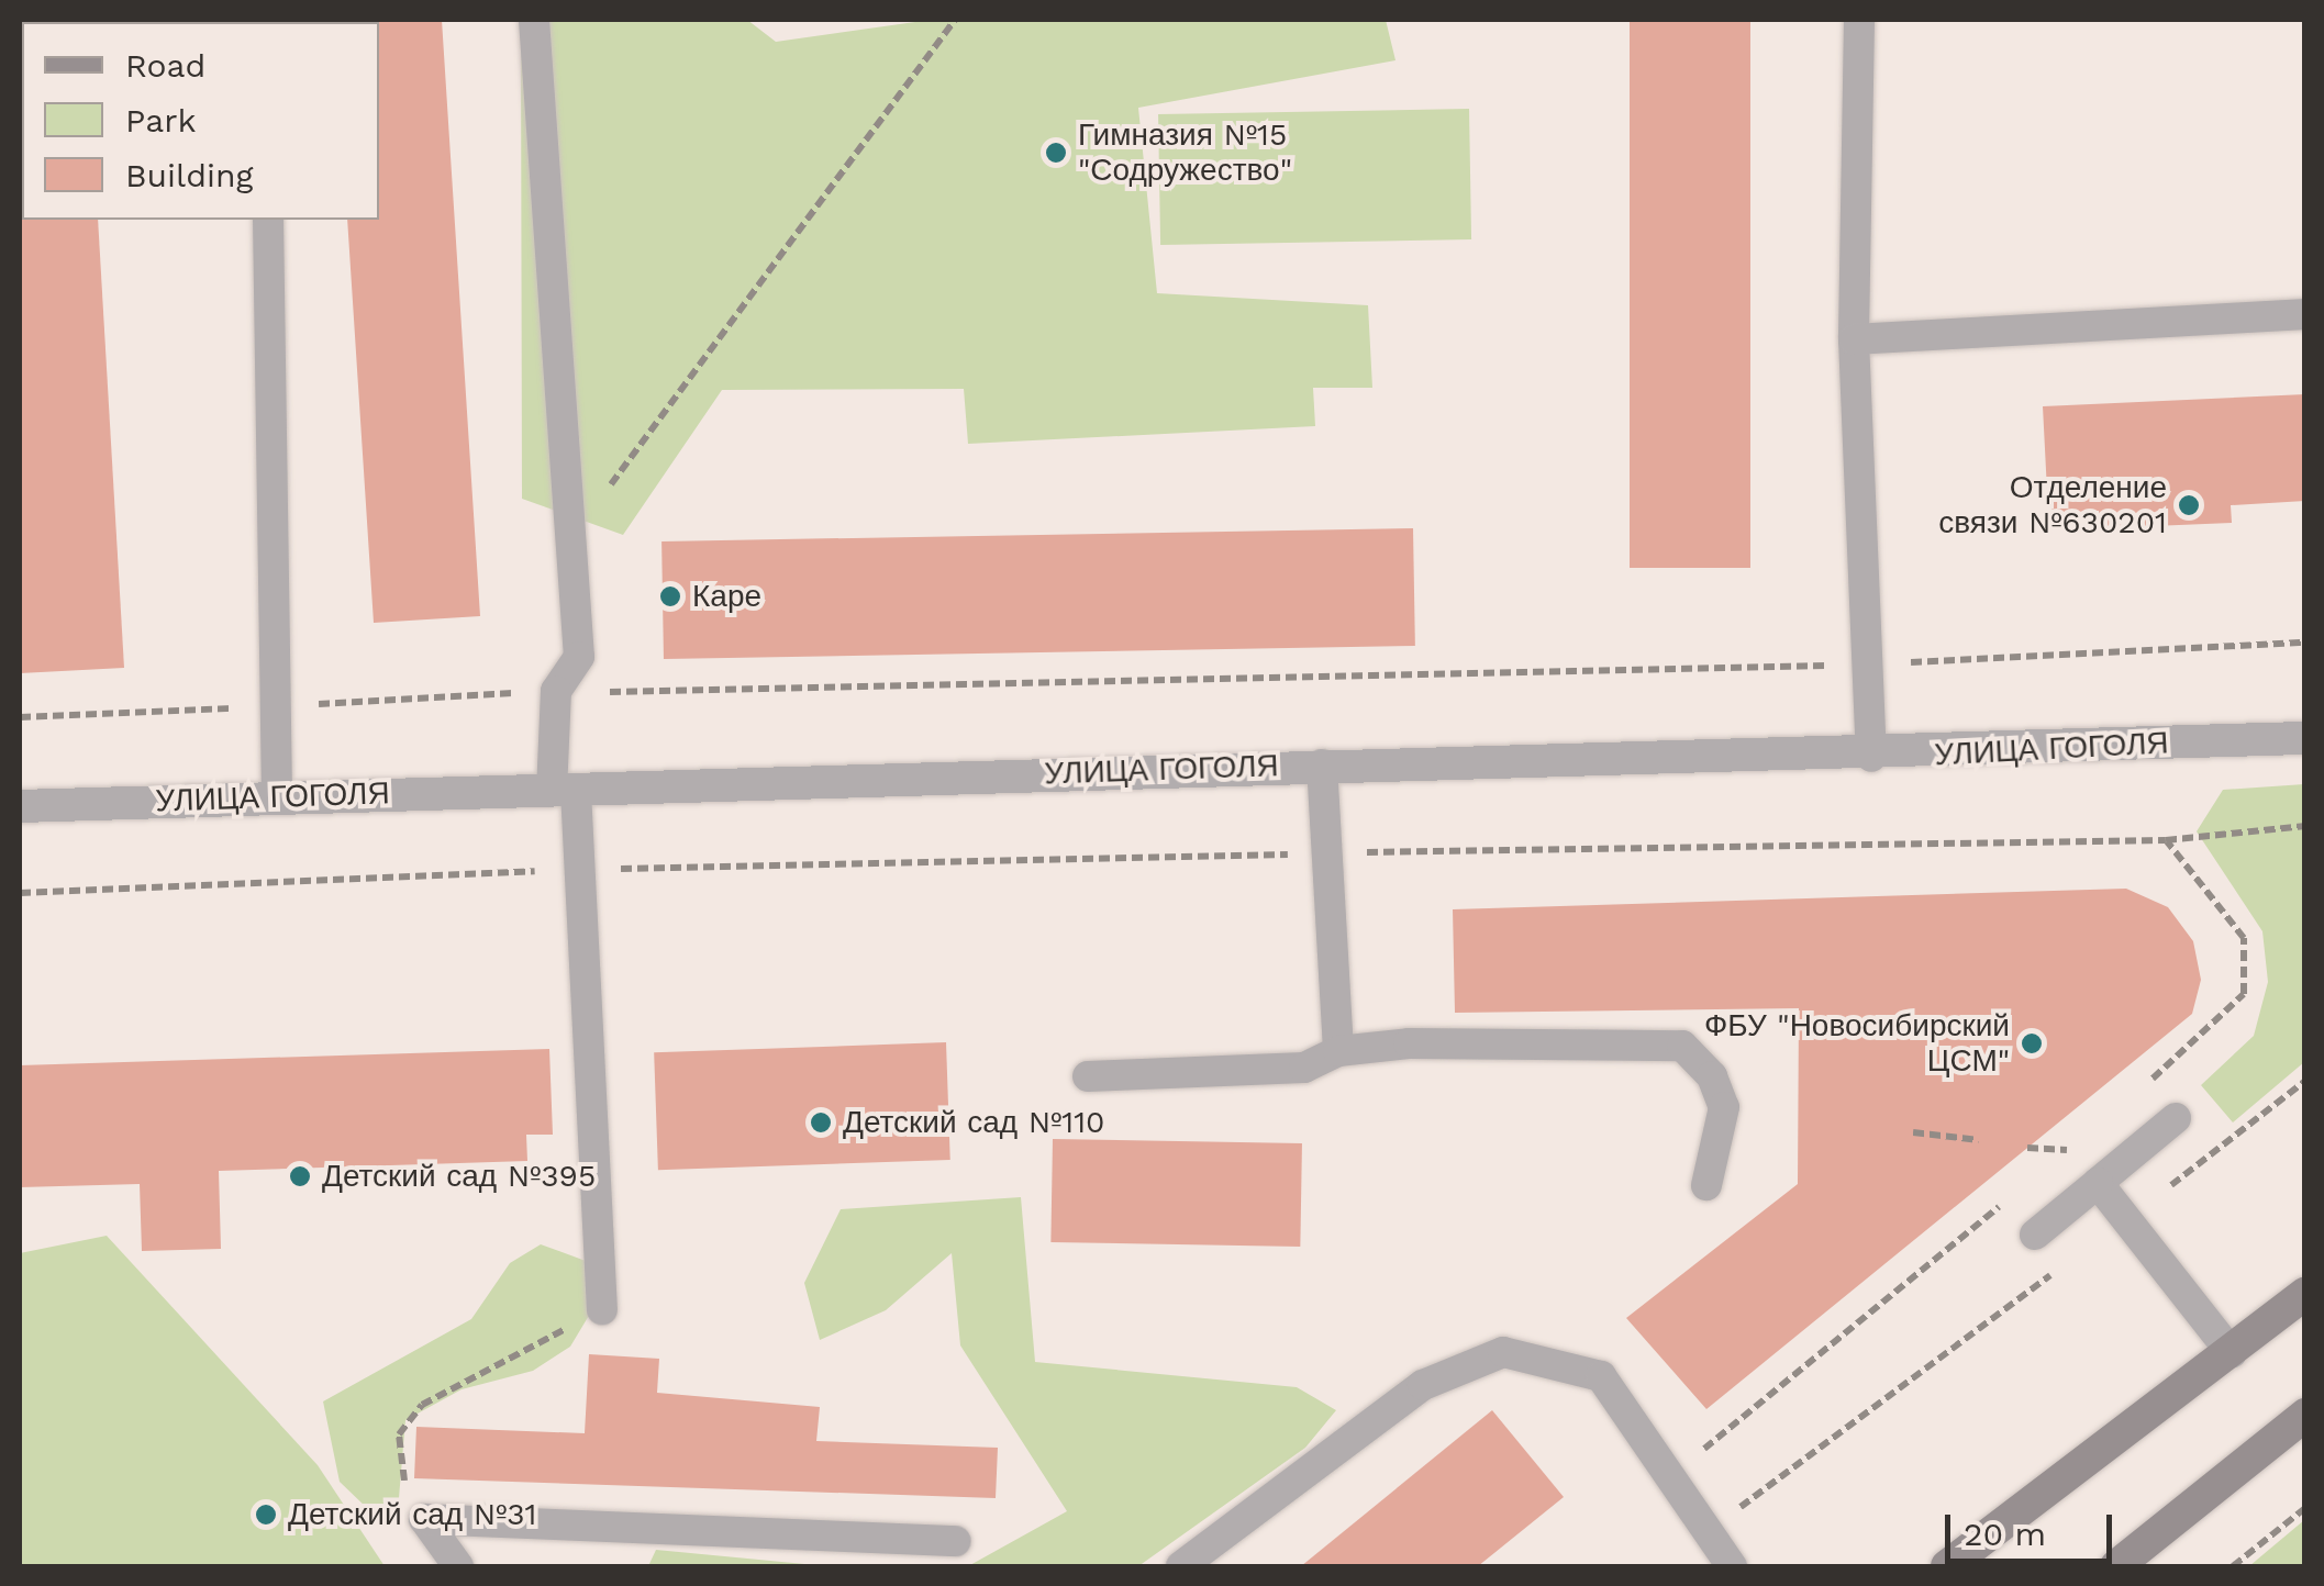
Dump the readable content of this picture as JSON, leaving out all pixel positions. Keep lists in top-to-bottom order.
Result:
{
  "streets": {
    "street": ["УЛИЦА ГОГОЛЯ"]
  },
  "places": [
    "Гимназия №15 \"Содружество\"",
    "Отделение связи №630201",
    "Каре",
    "ФБУ \"Новосибирский ЦСМ\"",
    "Детский сад №110",
    "Детский сад №395",
    "Детский сад №31"
  ],
  "legend": ["Road", "Park", "Building"],
  "scale_bar": "20 m"
}
